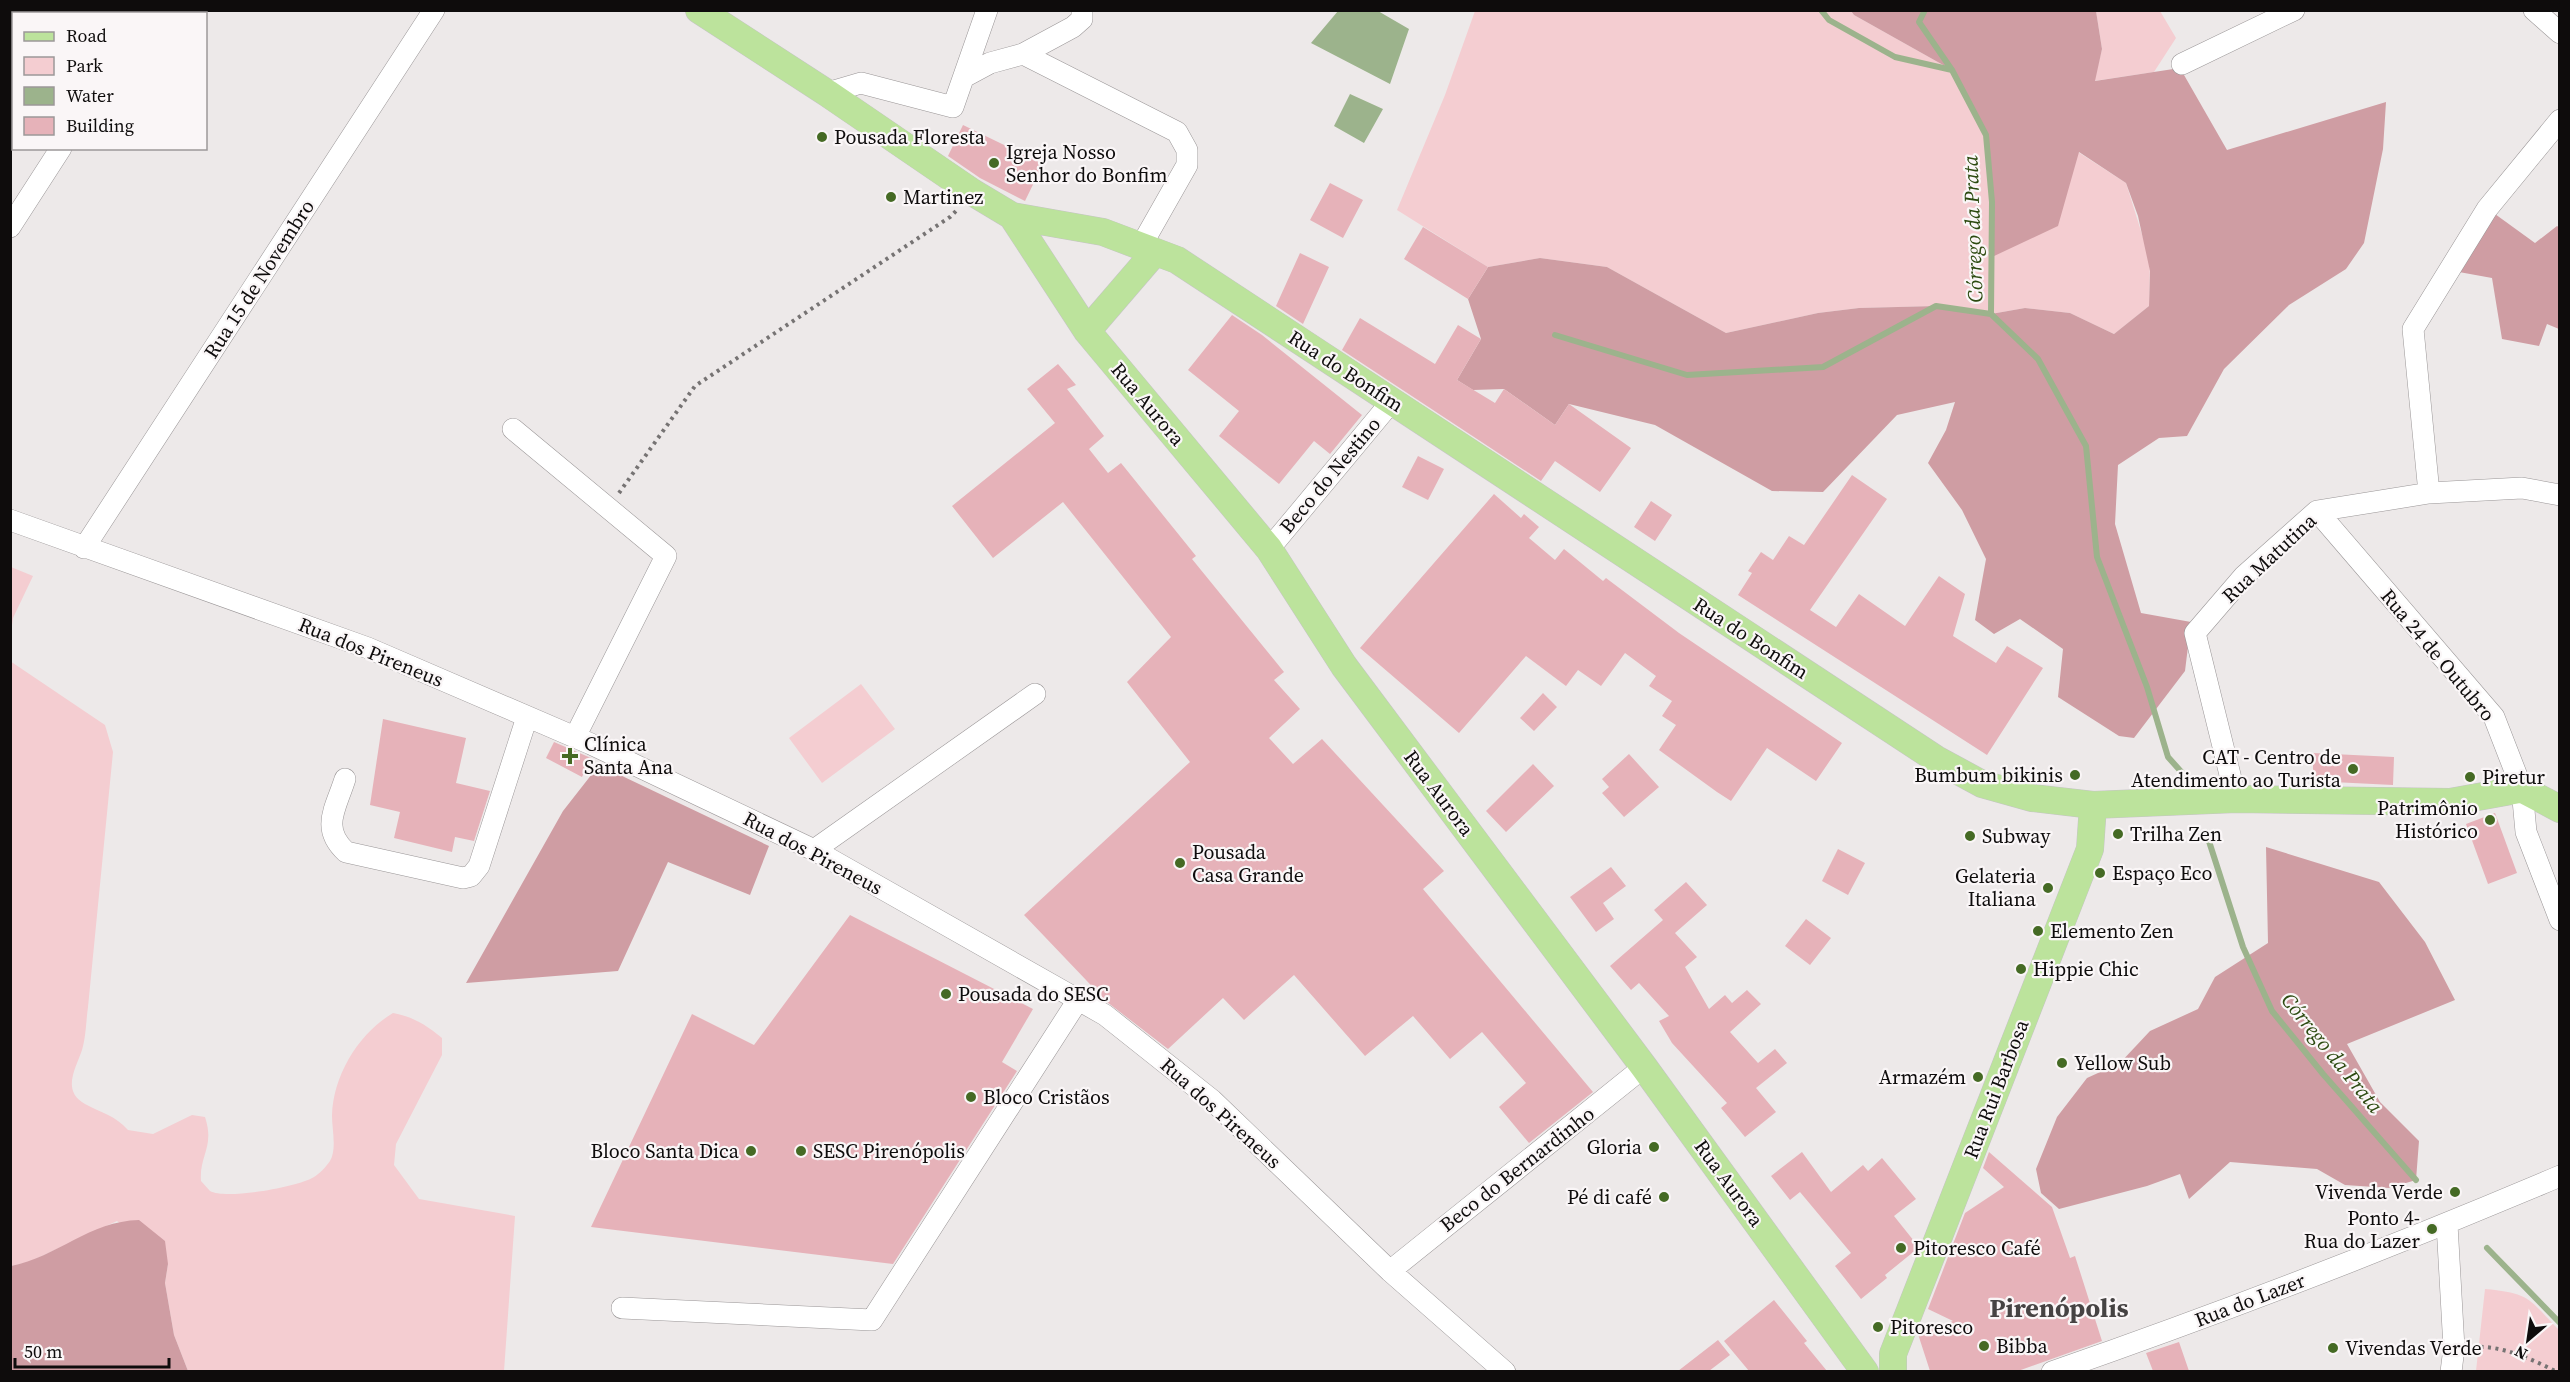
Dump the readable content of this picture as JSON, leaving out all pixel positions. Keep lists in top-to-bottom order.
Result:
{
  "streets": {
    "main road": ["Rua do Bonfim", "Rua Aurora", "Rua Rui Barbosa"],
    "street": [
      "Rua 15 de Novembro",
      "Beco do Nestino",
      "Rua Matutina",
      "Rua dos Pireneus",
      "Rua 24 de Outubro",
      "Beco do Bernardinho",
      "Rua do Lazer"
    ]
  },
  "crossings": [
    ["Rua 15 de Novembro", "Rua dos Pireneus"],
    ["Rua do Bonfim", "Rua Aurora"],
    ["Rua do Bonfim", "Beco do Nestino"],
    ["Rua do Bonfim", "Rua Matutina"],
    ["Rua do Bonfim", "Rua 24 de Outubro"],
    ["Rua do Bonfim", "Rua Rui Barbosa"],
    ["Rua Aurora", "Beco do Nestino"],
    ["Rua Aurora", "Beco do Bernardinho"],
    ["Rua Matutina", "Rua 24 de Outubro"],
    ["Rua dos Pireneus", "Beco do Bernardinho"]
  ],
  "districts": ["Pirenópolis"],
  "water": ["Córrego da Prata"],
  "places": {
    "other": [
      "Pousada Floresta",
      "Igreja Nosso Senhor do Bonfim",
      "Martinez",
      "CAT - Centro de Atendimento ao Turista",
      "Bumbum bikinis",
      "Piretur",
      "Patrimônio Histórico",
      "Trilha Zen",
      "Subway",
      "Pousada Casa Grande",
      "Espaço Eco",
      "Gelateria Italiana",
      "Elemento Zen",
      "Hippie Chic",
      "Pousada do SESC",
      "Yellow Sub",
      "Armazém",
      "Bloco Cristãos",
      "Gloria",
      "Bloco Santa Dica",
      "SESC Pirenópolis",
      "Vivenda Verde",
      "Pé di café",
      "Ponto 4- Rua do Lazer",
      "Pitoresco Café",
      "Pitoresco",
      "Bibba",
      "Vivendas Verde"
    ],
    "health": ["Clínica Santa Ana"]
  },
  "legend": [
    "Road",
    "Park",
    "Water",
    "Building"
  ],
  "scale_bar": "50 m",
  "north": "bottom left"
}
